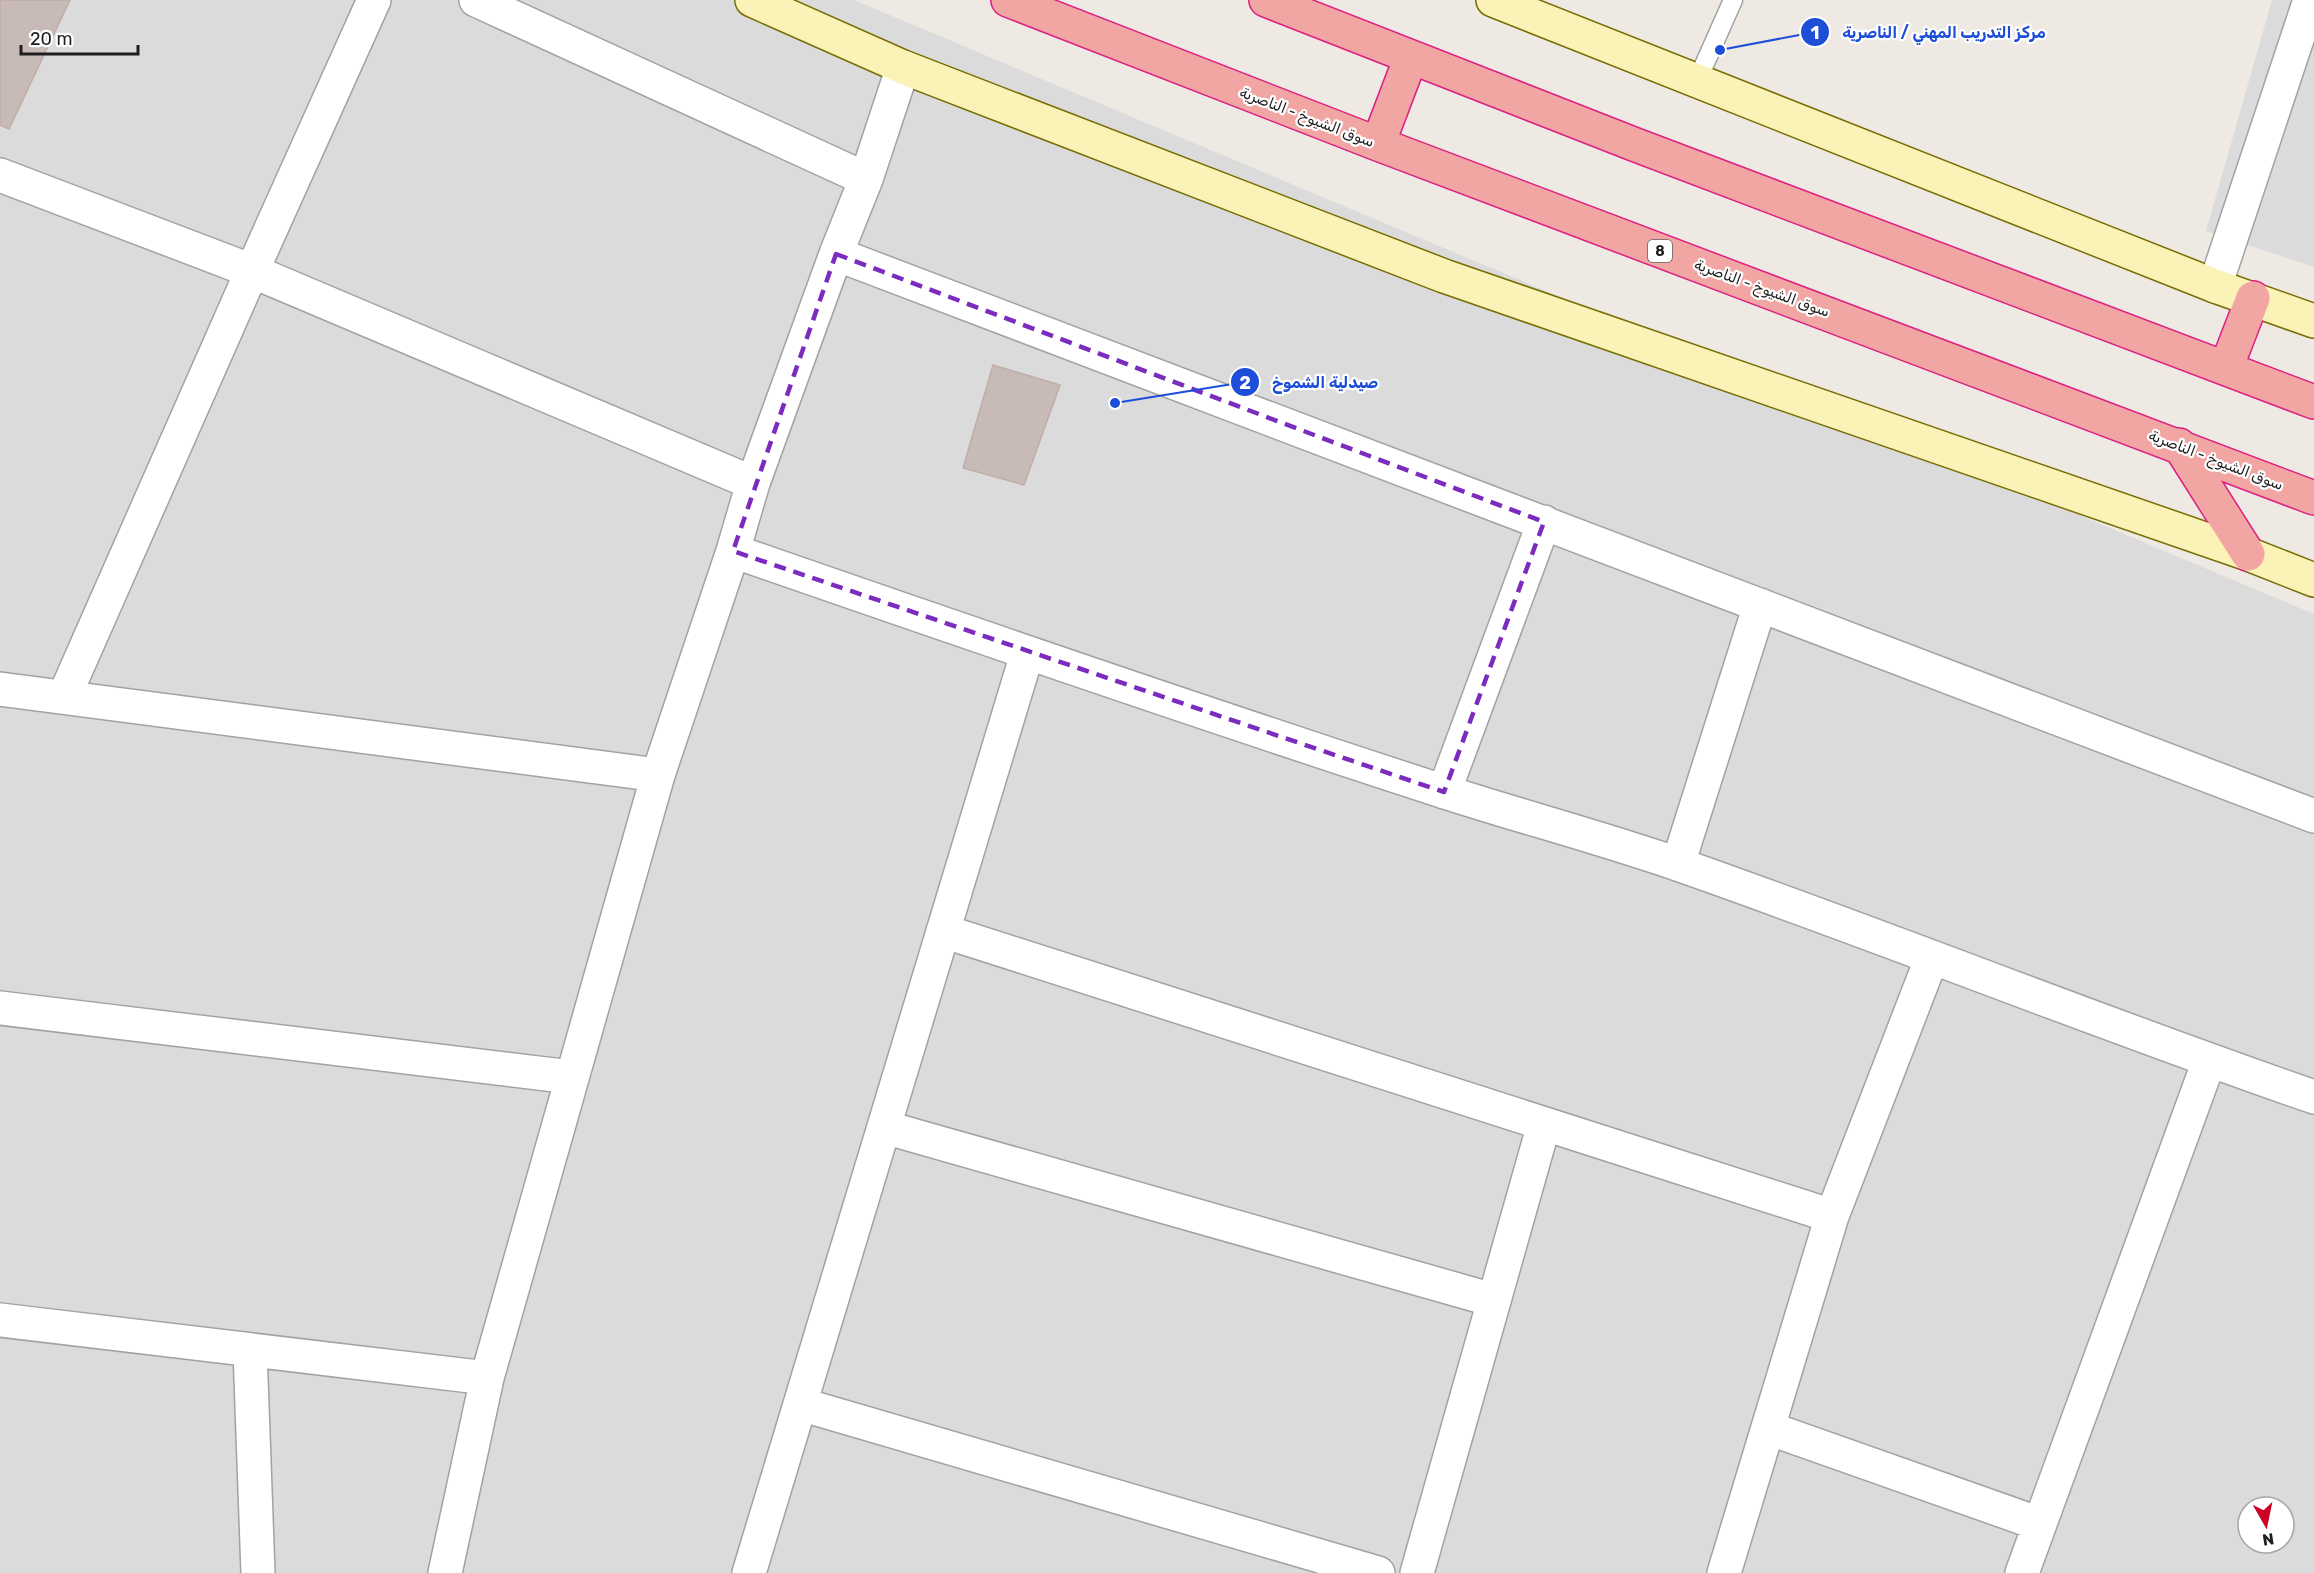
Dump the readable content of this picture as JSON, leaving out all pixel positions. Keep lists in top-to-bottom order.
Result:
{
  "streets": {
    "highway": ["سوق الشيوخ - الناصرية", "8"]
  },
  "places": ["مركز التدريب المهني / الناصرية", "صيدلية الشموخ"],
  "scale_bar": "20 m",
  "north": "bottom"
}
